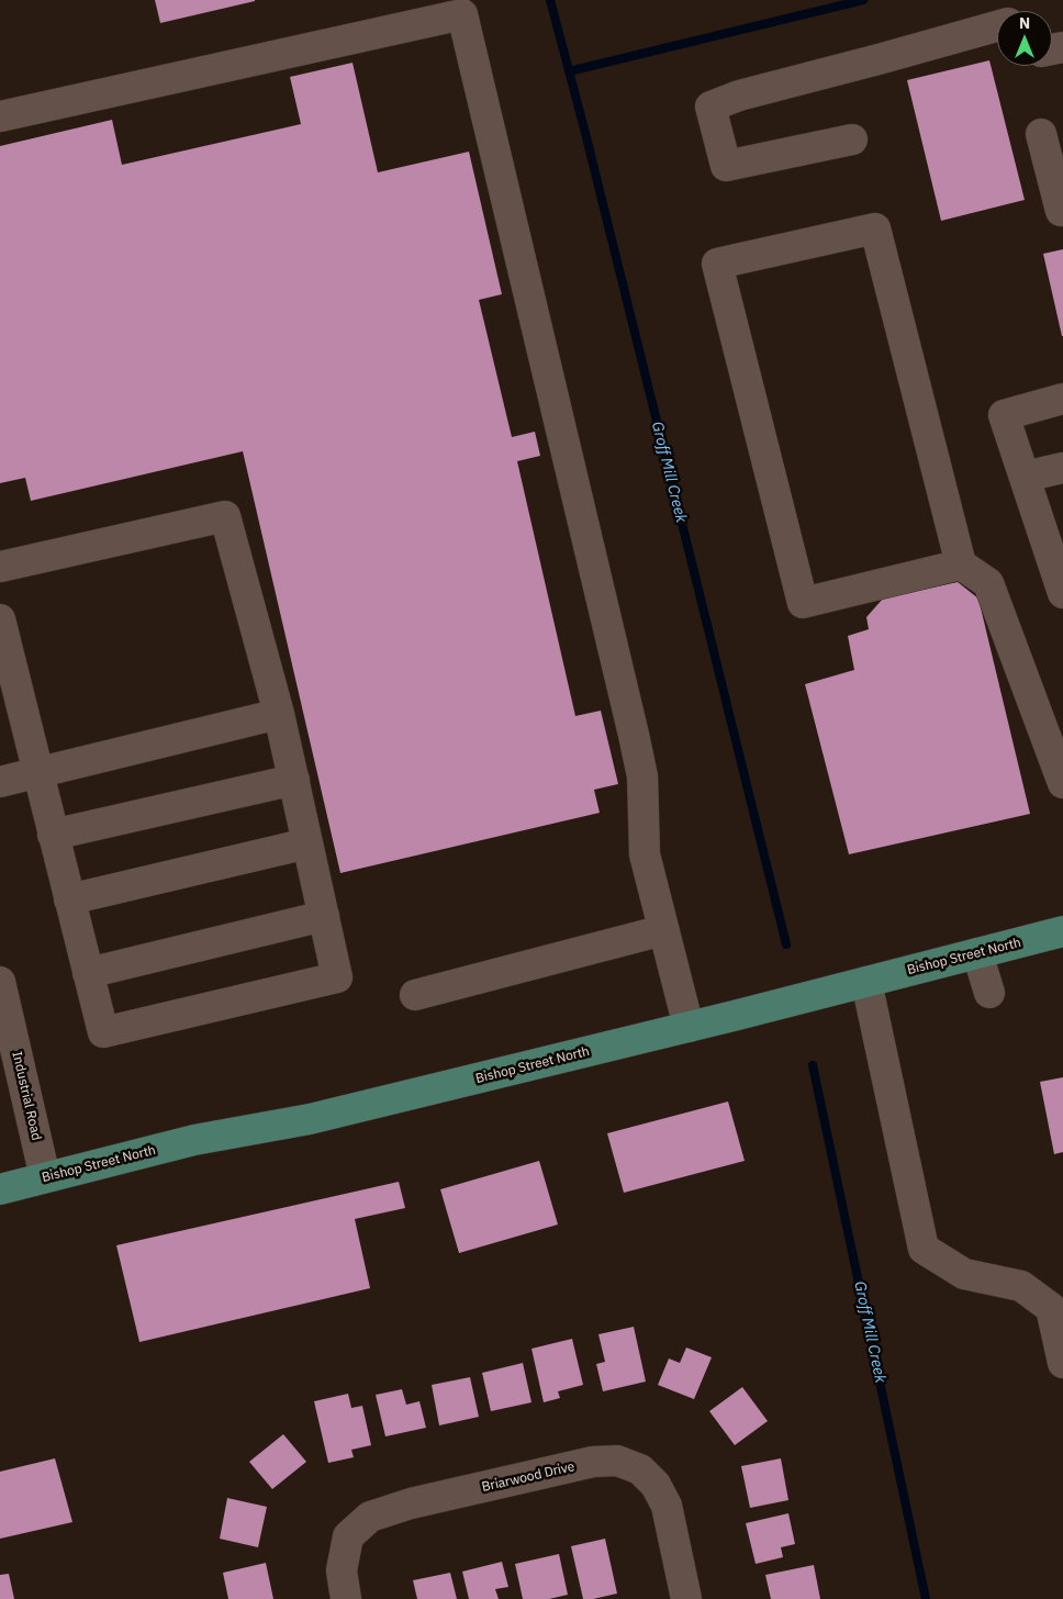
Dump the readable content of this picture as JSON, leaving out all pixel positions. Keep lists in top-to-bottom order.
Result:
{
  "streets": {
    "main road": ["Bishop Street North"],
    "street": ["Industrial Road", "Briarwood Drive"]
  },
  "crossings": [
    ["Bishop Street North", "Industrial Road"]
  ],
  "water": ["Groff Mill Creek"],
  "north": "top"
}
